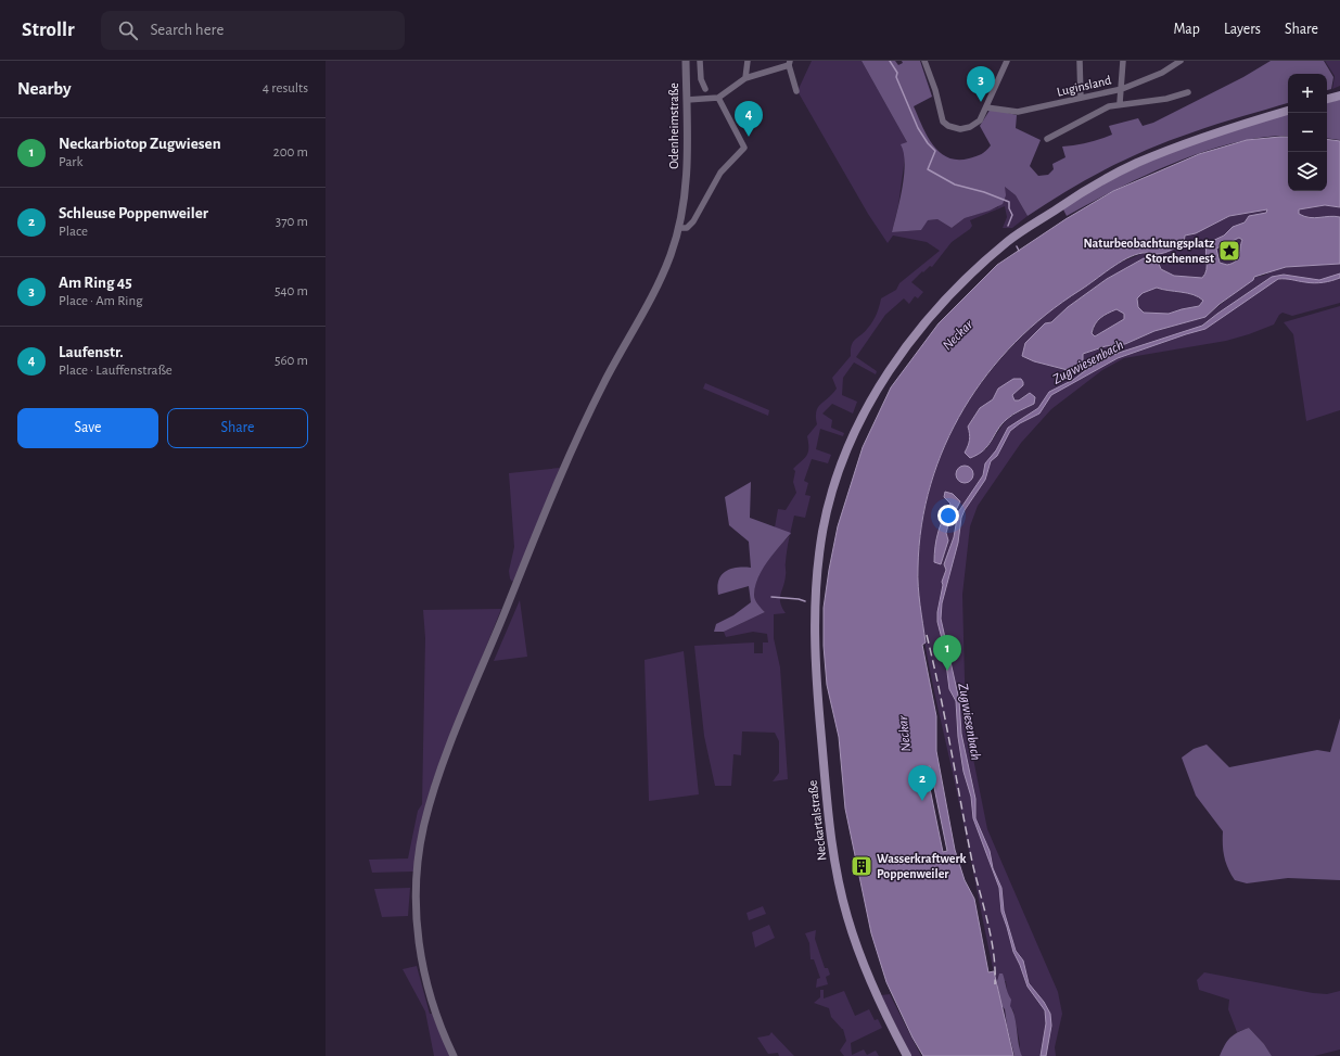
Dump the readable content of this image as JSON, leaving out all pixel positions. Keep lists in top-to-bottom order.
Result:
{
  "streets": {
    "main road": ["Neckartalstraße"],
    "street": ["Luginsland", "Odenheimstraße"]
  },
  "water": ["Neckar", "Zugwiesenbach"],
  "places": {
    "place": ["Naturbeobachtungsplatz Storchennest"],
    "building": ["Wasserkraftwerk Poppenweiler"]
  },
  "page": {
    "header": "Strollr",
    "search": "Search here",
    "nav": ["Map", "Layers", "Share"],
    "heading": ["Nearby", "4 results"],
    "pins": [
      "3",
      "4",
      "1",
      "2"
    ],
    "map_buttons": ["+", "−"],
    "list": [
      {
        "mark": "1",
        "name": "Neckarbiotop Zugwiesen",
        "note": "Park",
        "value": "200 m"
      },
      {
        "mark": "2",
        "name": "Schleuse Poppenweiler",
        "note": "Place",
        "value": "370 m"
      },
      {
        "mark": "3",
        "name": "Am Ring 45",
        "note": "Place · Am Ring",
        "value": "540 m"
      },
      {
        "mark": "4",
        "name": "Laufenstr.",
        "note": "Place · Lauffenstraße",
        "value": "560 m"
      }
    ],
    "buttons": ["Save", "Share"]
  }
}
